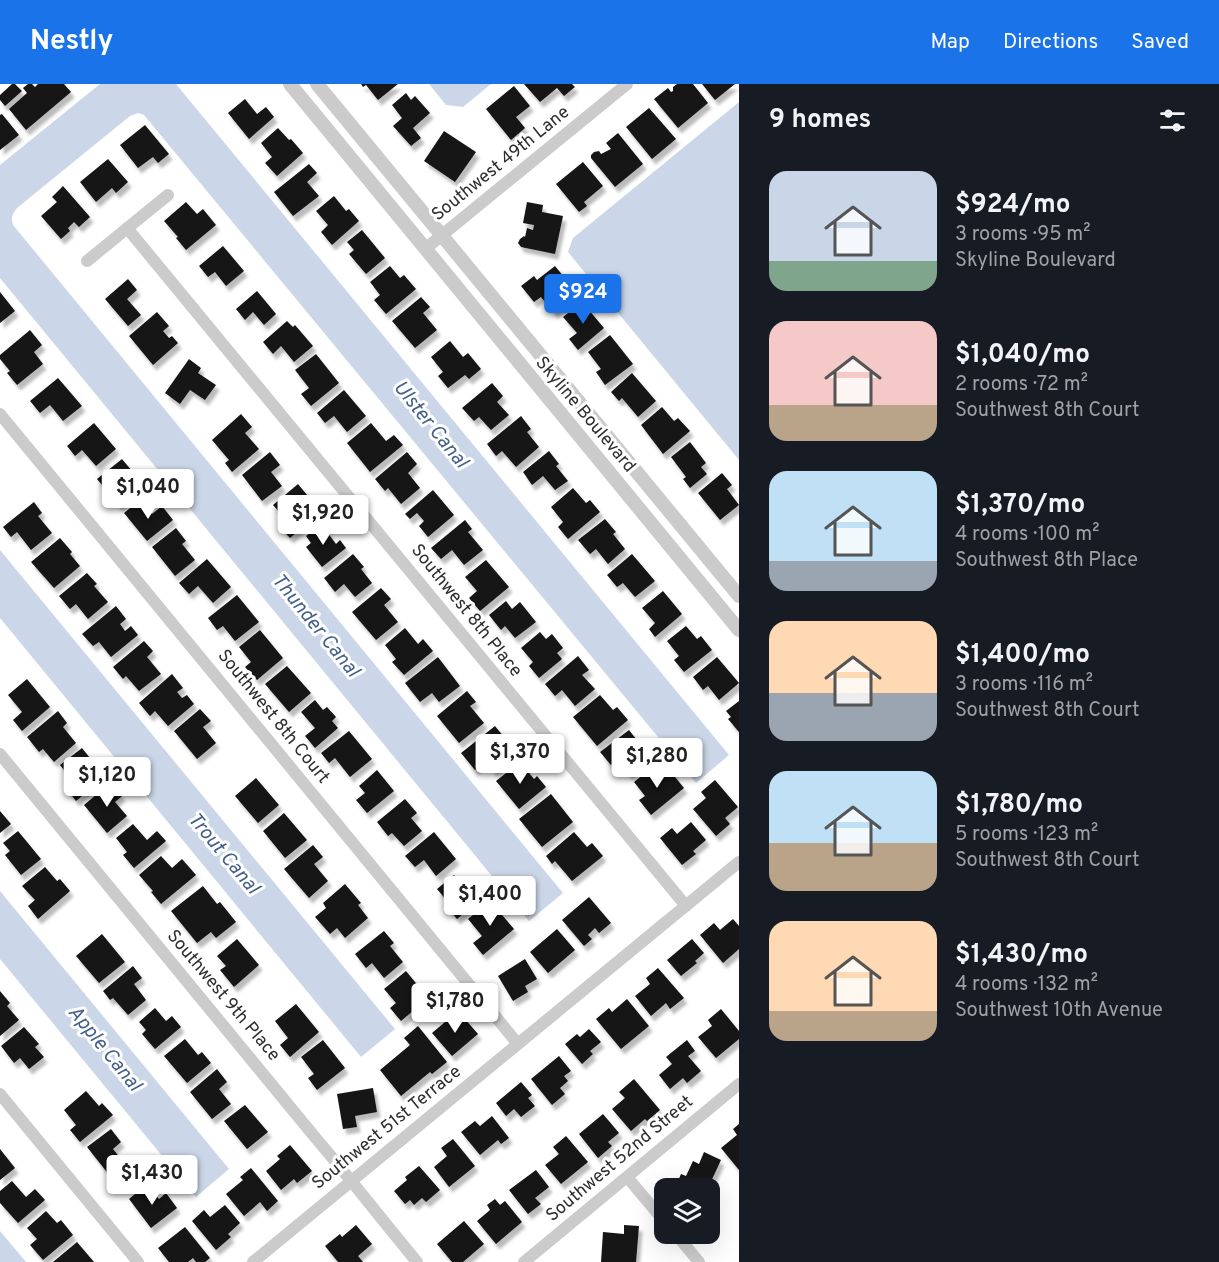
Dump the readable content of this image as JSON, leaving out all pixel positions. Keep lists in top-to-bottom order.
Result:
{
  "streets": {
    "street": [
      "Southwest 49th Lane",
      "Skyline Boulevard",
      "Southwest 8th Place",
      "Southwest 8th Court",
      "Southwest 9th Place",
      "Southwest 51st Terrace",
      "Southwest 52nd Street"
    ]
  },
  "crossings": [
    ["Southwest 49th Lane", "Skyline Boulevard"],
    ["Southwest 8th Place", "Southwest 51st Terrace"],
    ["Southwest 8th Court", "Southwest 51st Terrace"],
    ["Southwest 9th Place", "Southwest 51st Terrace"]
  ],
  "water": [
    "Ulster Canal",
    "Thunder Canal",
    "Trout Canal",
    "Apple Canal"
  ],
  "page": {
    "header": "Nestly",
    "nav": ["Map", "Directions", "Saved"],
    "heading": "9 homes",
    "list": [
      {
        "name": "$924/mo",
        "note": "3 rooms · 95 m² · Skyline Boulevard"
      },
      {
        "name": "$1,040/mo",
        "note": "2 rooms · 72 m² · Southwest 8th Court"
      },
      {
        "name": "$1,370/mo",
        "note": "4 rooms · 100 m² · Southwest 8th Place"
      },
      {
        "name": "$1,400/mo",
        "note": "3 rooms · 116 m² · Southwest 8th Court"
      },
      {
        "name": "$1,780/mo",
        "note": "5 rooms · 123 m² · Southwest 8th Court"
      },
      {
        "name": "$1,430/mo",
        "note": "4 rooms · 132 m² · Southwest 10th Avenue"
      }
    ],
    "price": [
      "$924",
      "$1,040",
      "$1,920",
      "$1,370",
      "$1,280",
      "$1,120",
      "$1,400",
      "$1,780",
      "$1,430"
    ]
  }
}
